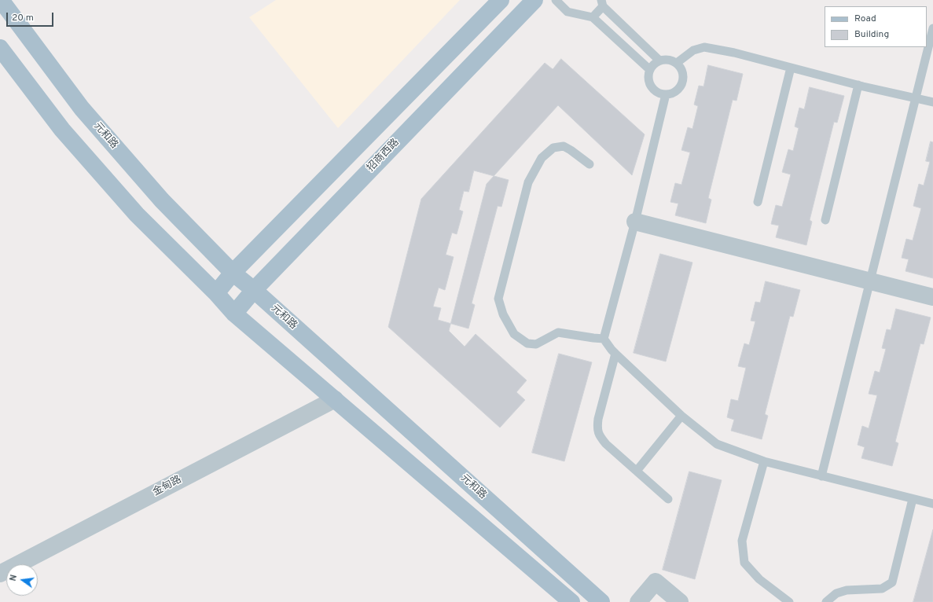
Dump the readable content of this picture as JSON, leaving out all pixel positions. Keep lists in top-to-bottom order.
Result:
{
  "streets": {
    "main road": ["元和路", "招商西路"],
    "street": ["金甸路"]
  },
  "crossings": [
    ["元和路", "招商西路"]
  ],
  "legend": ["Road", "Building"],
  "scale_bar": "20 m",
  "north": "left"
}
